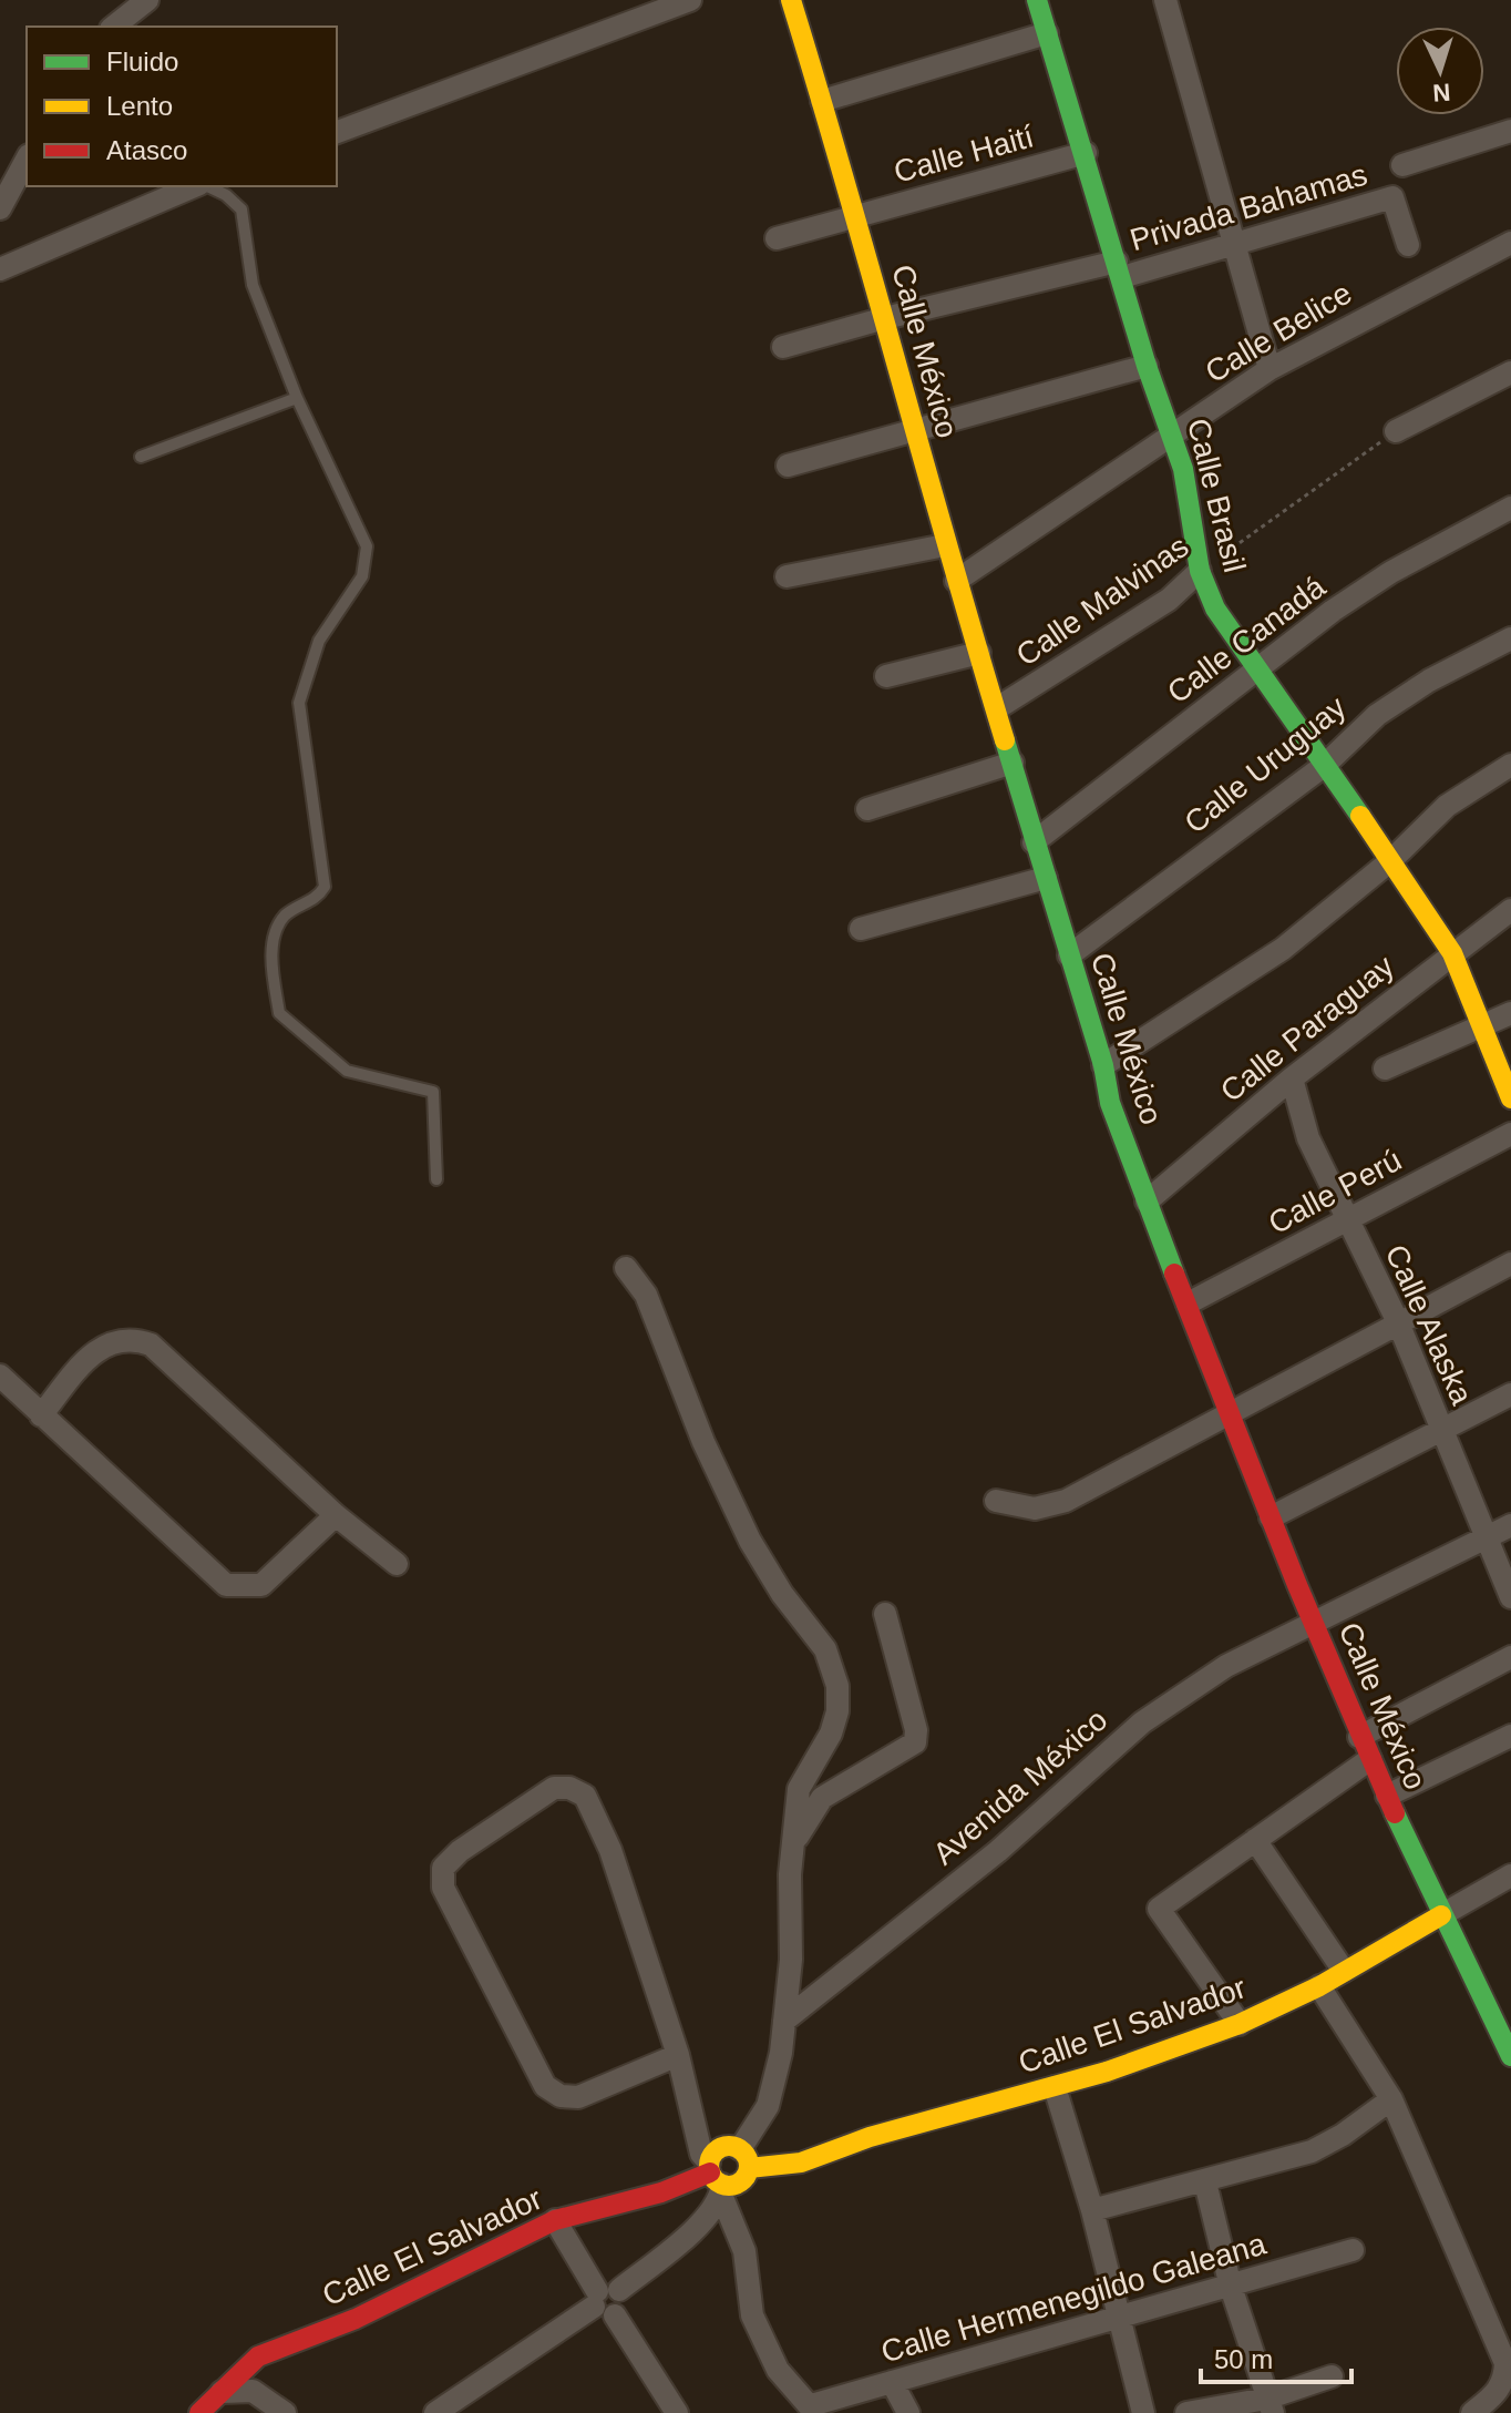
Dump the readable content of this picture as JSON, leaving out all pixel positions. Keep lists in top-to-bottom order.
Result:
{
  "streets": {
    "street": [
      "Calle Haití",
      "Privada Bahamas",
      "Calle Belice",
      "Calle México",
      "Calle Brasil",
      "Calle Malvinas",
      "Calle Canadá",
      "Calle Uruguay",
      "Calle Paraguay",
      "Calle Perú",
      "Calle Alaska",
      "Avenida México",
      "Calle El Salvador",
      "Calle Hermenegildo Galeana"
    ]
  },
  "crossings": [
    ["Calle Haití", "Calle México"],
    ["Calle Haití", "Calle Brasil"],
    ["Privada Bahamas", "Calle México"],
    ["Privada Bahamas", "Calle Brasil"],
    ["Calle Belice", "Calle México"],
    ["Calle Belice", "Calle Brasil"],
    ["Calle México", "Calle Malvinas"],
    ["Calle México", "Calle Canadá"],
    ["Calle México", "Calle Uruguay"],
    ["Calle México", "Calle Paraguay"],
    ["Calle México", "Calle Perú"],
    ["Calle México", "Avenida México"],
    ["Calle México", "Calle El Salvador"],
    ["Calle Brasil", "Calle Malvinas"],
    ["Calle Brasil", "Calle Canadá"],
    ["Calle Brasil", "Calle Uruguay"],
    ["Calle Brasil", "Calle Paraguay"],
    ["Calle Paraguay", "Calle Alaska"],
    ["Calle Perú", "Calle Alaska"],
    ["Calle Alaska", "Avenida México"]
  ],
  "legend": ["Fluido", "Lento", "Atasco"],
  "scale_bar": "50 m",
  "north": "bottom"
}
